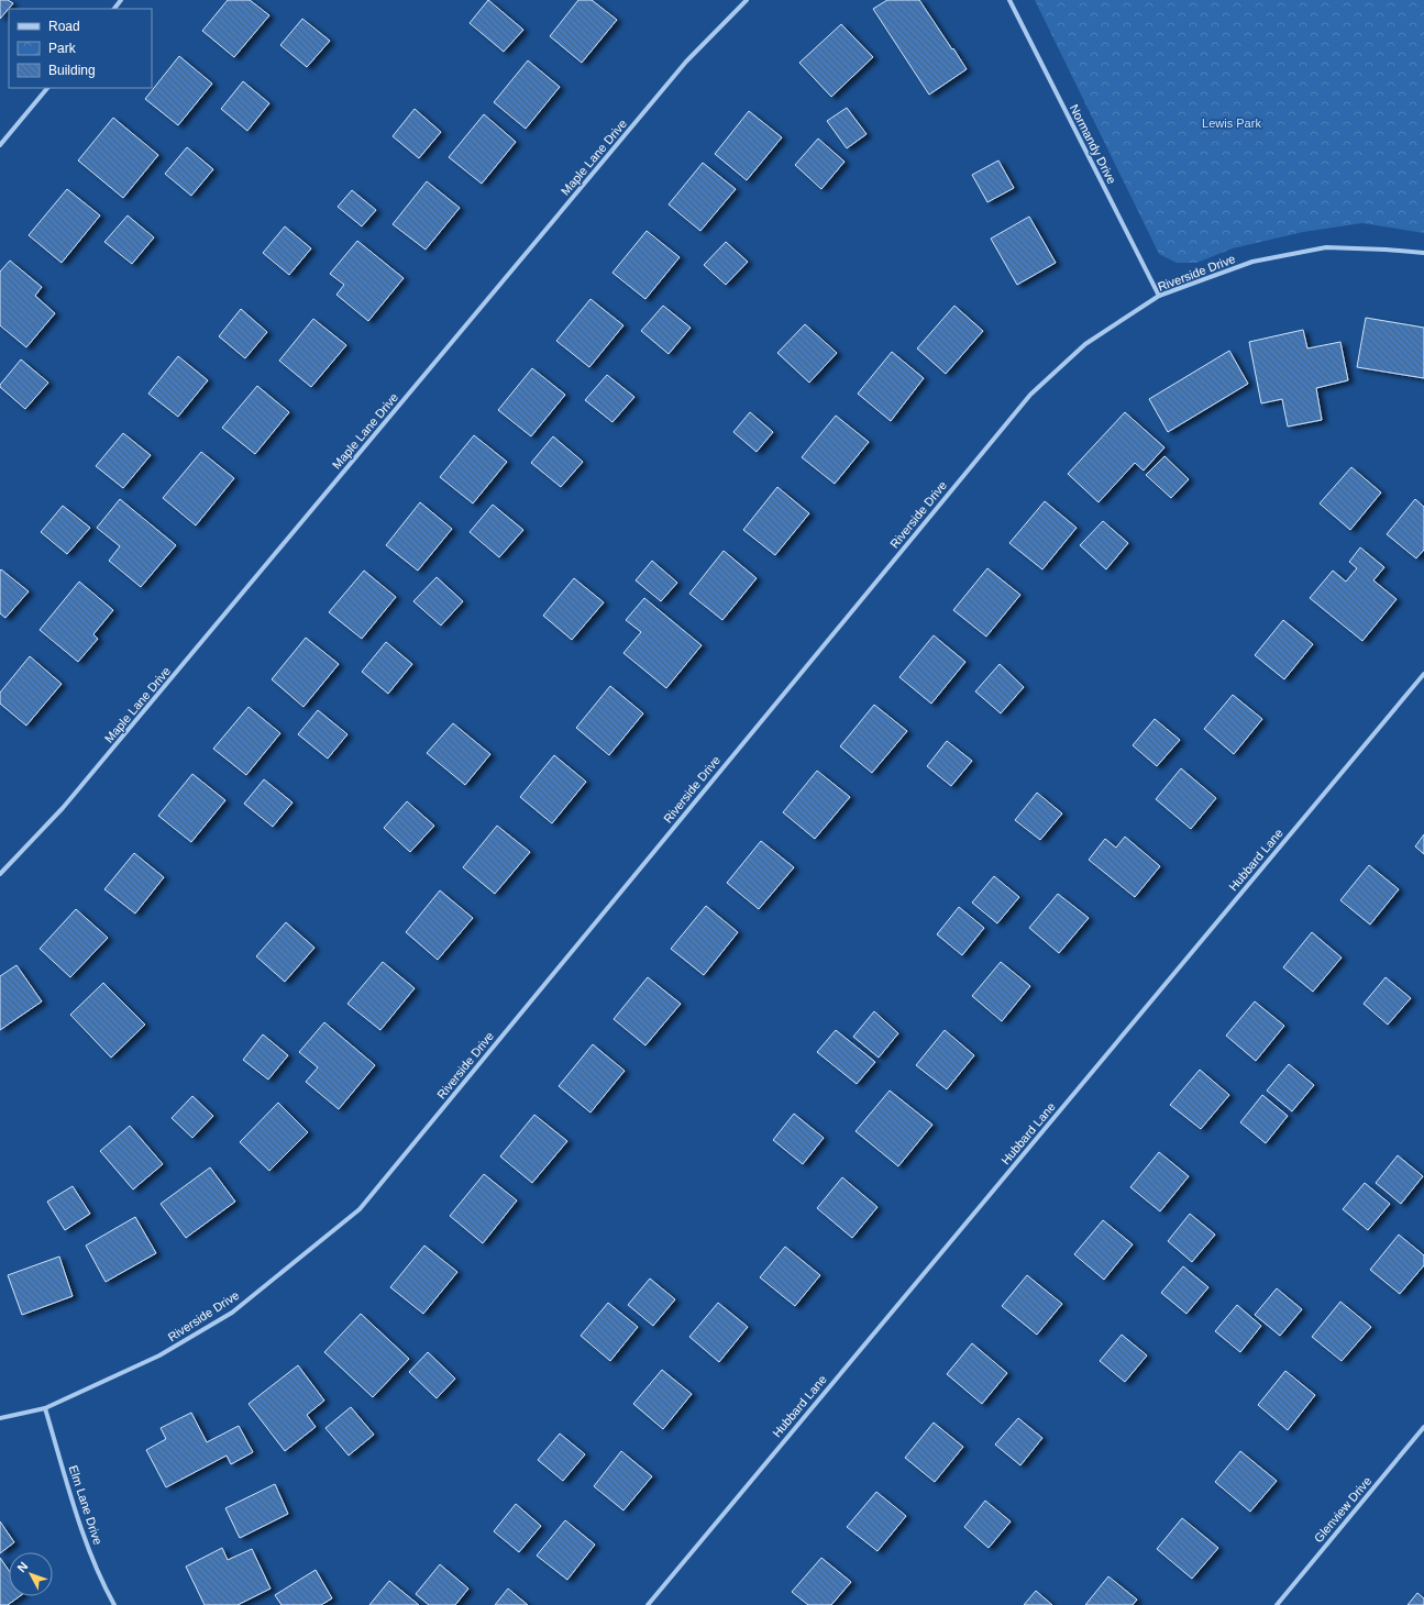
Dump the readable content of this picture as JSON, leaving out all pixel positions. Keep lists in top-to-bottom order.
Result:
{
  "streets": {
    "street": [
      "Normandy Drive",
      "Maple Lane Drive",
      "Riverside Drive",
      "Hubbard Lane",
      "Elm Lane Drive",
      "Glenview Drive"
    ]
  },
  "crossings": [
    ["Normandy Drive", "Riverside Drive"],
    ["Riverside Drive", "Elm Lane Drive"]
  ],
  "parks": ["Lewis Park"],
  "legend": ["Road", "Park", "Building"],
  "north": "top left"
}
